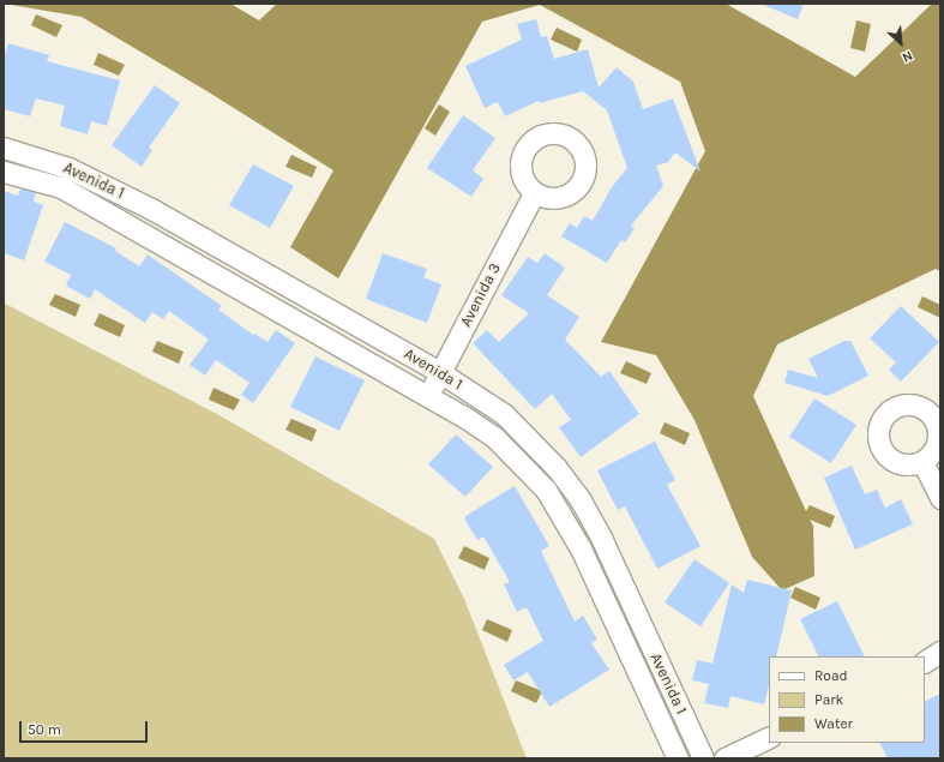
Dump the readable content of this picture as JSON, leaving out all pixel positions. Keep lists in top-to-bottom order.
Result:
{
  "streets": {
    "street": ["Avenida 1", "Avenida 3"]
  },
  "crossings": [
    ["Avenida 1", "Avenida 3"]
  ],
  "legend": ["Road", "Park", "Water"],
  "scale_bar": "50 m",
  "north": "bottom right"
}
